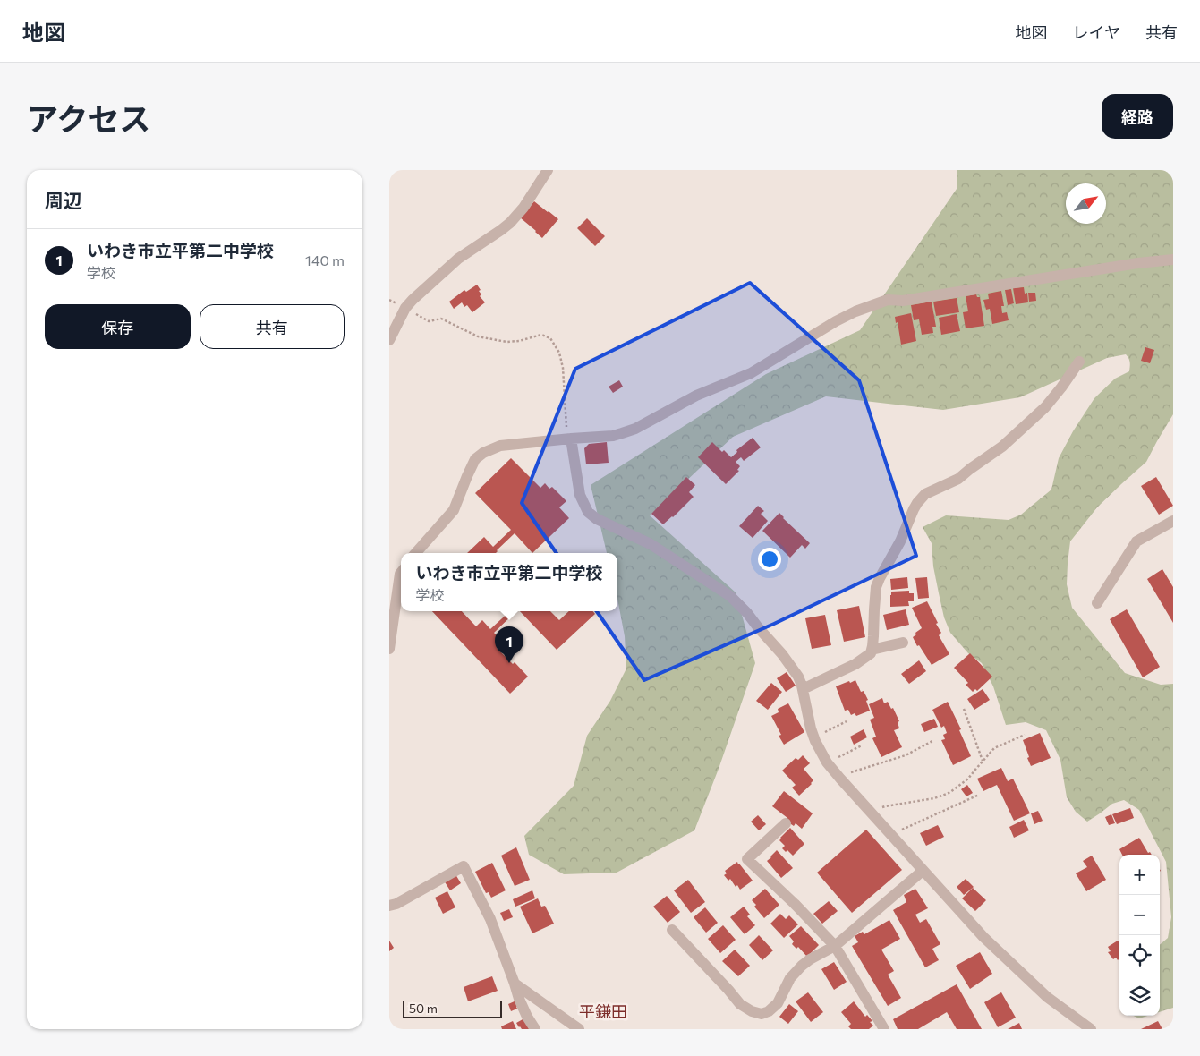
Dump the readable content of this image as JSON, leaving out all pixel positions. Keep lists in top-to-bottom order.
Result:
{
  "districts": ["平鎌田"],
  "scale_bar": "50 m",
  "north": "top right",
  "page": {
    "header": "地図",
    "nav": ["地図", "レイヤ", "共有"],
    "title": "アクセス",
    "buttons": [
      "経路",
      ["保存", "共有"]
    ],
    "heading": "周辺",
    "list": [
      {
        "mark": "1",
        "name": "いわき市立平第二中学校",
        "note": "学校",
        "value": "140 m"
      }
    ],
    "popup": ["いわき市立平第二中学校", "学校"],
    "pins": "1",
    "map_buttons": ["+", "−"],
    "scale": "50 m"
  }
}
